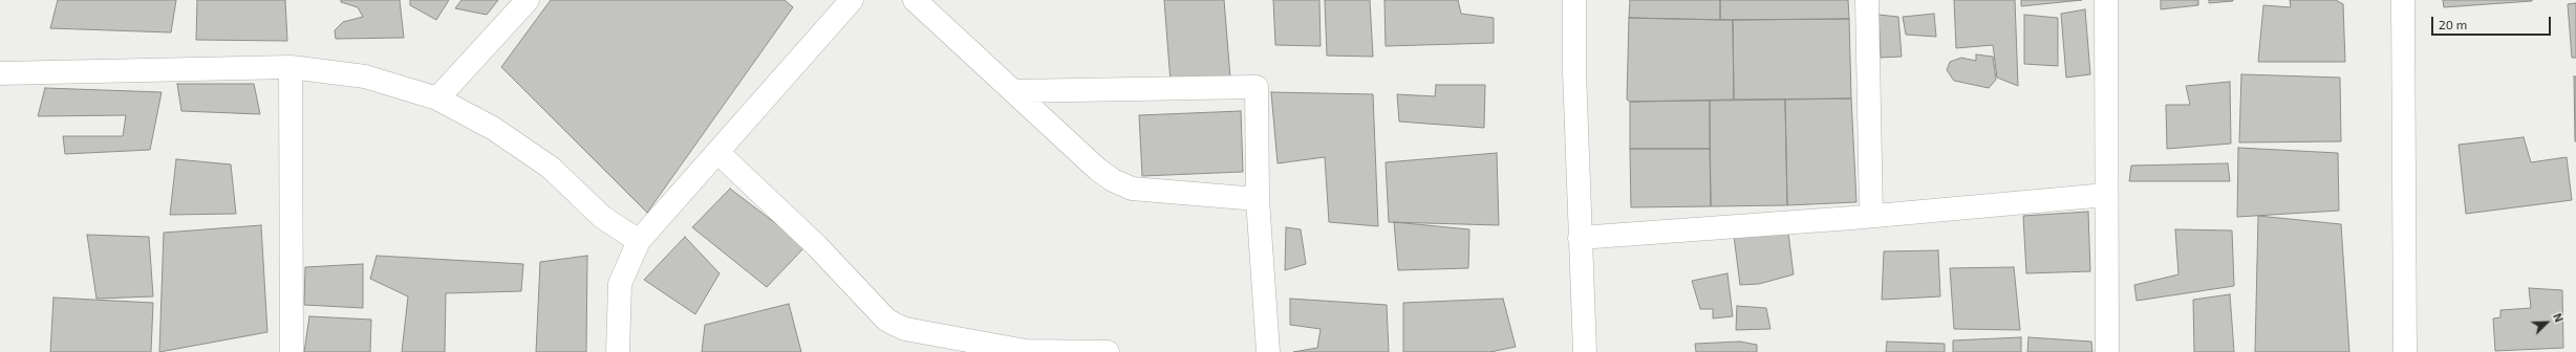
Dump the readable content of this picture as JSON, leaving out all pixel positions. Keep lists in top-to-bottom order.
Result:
{
  "scale_bar": "20 m",
  "north": "top right"
}
